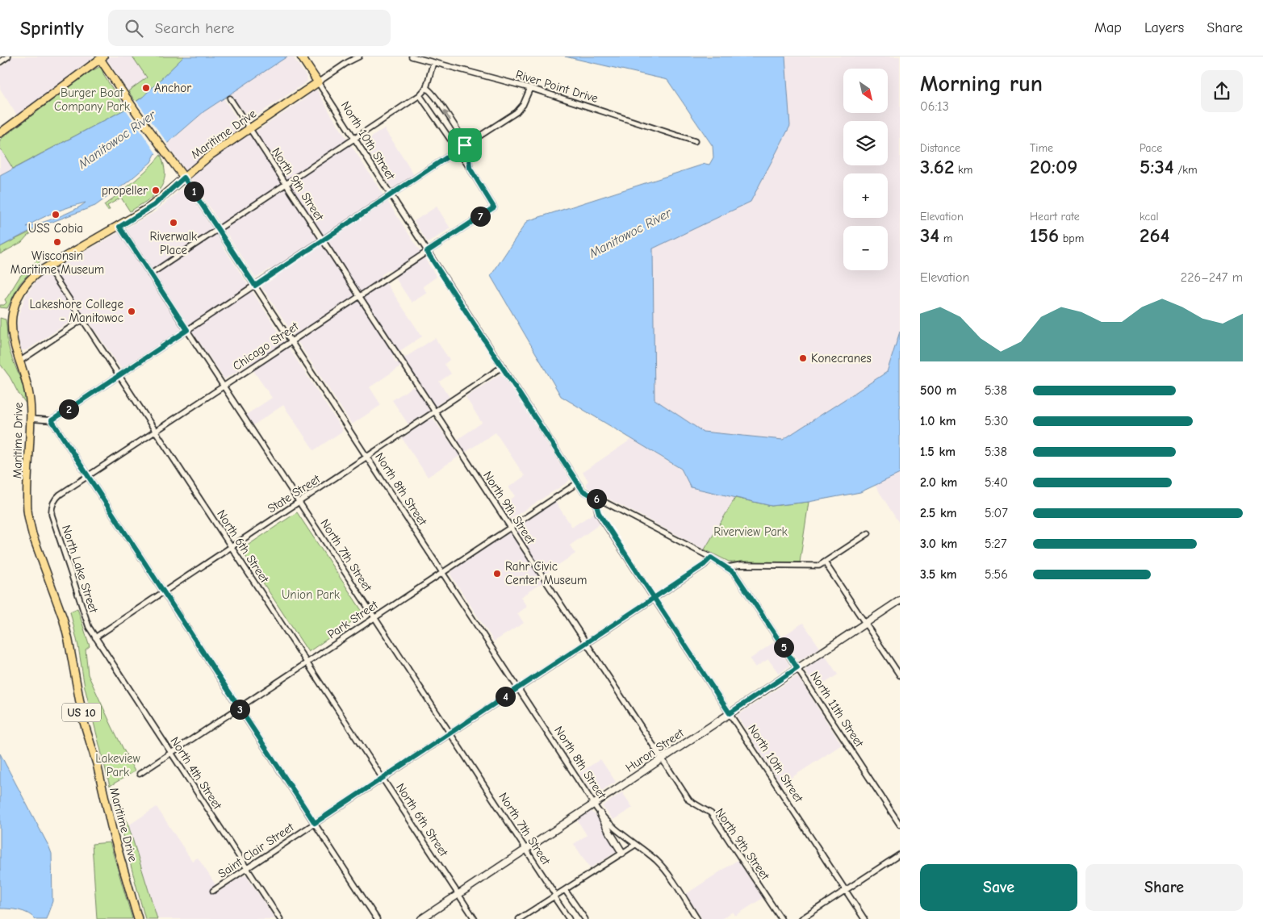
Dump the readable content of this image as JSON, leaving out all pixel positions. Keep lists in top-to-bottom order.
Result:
{
  "streets": {
    "main road": [
      "Maritime Drive",
      "North 10th Street",
      "North 8th Street",
      "US 10"
    ],
    "street": [
      "River Point Drive",
      "North 9th Street",
      "Chicago Street",
      "State Street",
      "North 6th Street",
      "North 7th Street",
      "North Lake Street",
      "Park Street",
      "North 11th Street",
      "Huron Street",
      "North 4th Street",
      "Saint Clair Street"
    ]
  },
  "crossings": [
    ["Maritime Drive", "North 10th Street"],
    ["Maritime Drive", "North 9th Street"],
    ["Maritime Drive", "North 8th Street"],
    ["Maritime Drive", "North 6th Street"],
    ["Maritime Drive", "North 7th Street"],
    ["North 10th Street", "Chicago Street"],
    ["North 10th Street", "State Street"],
    ["North 10th Street", "Park Street"],
    ["North 10th Street", "Huron Street"],
    ["North 10th Street", "Saint Clair Street"],
    ["North 9th Street", "Chicago Street"],
    ["North 9th Street", "State Street"],
    ["North 9th Street", "Park Street"],
    ["North 9th Street", "Huron Street"],
    ["North 9th Street", "Saint Clair Street"],
    ["Chicago Street", "North 8th Street"],
    ["Chicago Street", "North 6th Street"],
    ["Chicago Street", "North 7th Street"],
    ["Chicago Street", "North Lake Street"],
    ["North 8th Street", "State Street"],
    ["North 8th Street", "Park Street"],
    ["North 8th Street", "Huron Street"],
    ["North 8th Street", "Saint Clair Street"],
    ["State Street", "North 6th Street"],
    ["State Street", "North 7th Street"],
    ["State Street", "North Lake Street"],
    ["State Street", "North 4th Street"],
    ["North 6th Street", "Park Street"],
    ["North 6th Street", "Huron Street"],
    ["North 6th Street", "Saint Clair Street"],
    ["North 7th Street", "Park Street"],
    ["North 7th Street", "Huron Street"],
    ["North 7th Street", "Saint Clair Street"],
    ["North Lake Street", "North 4th Street"],
    ["Park Street", "North 4th Street"],
    ["North 11th Street", "Huron Street"],
    ["North 4th Street", "Saint Clair Street"]
  ],
  "water": ["Manitowoc River"],
  "parks": [
    "Burger Boat Company Park",
    "Riverview Park",
    "Union Park",
    "Lakeview Park"
  ],
  "places": [
    "Anchor",
    "propeller",
    "USS Cobia",
    "Riverwalk Place",
    "Wisconsin Maritime Museum",
    "Lakeshore College - Manitowoc",
    "Konecranes",
    "Rahr Civic Center Museum"
  ],
  "north": "bottom right",
  "page": {
    "header": "Sprintly",
    "search": "Search here",
    "nav": ["Map", "Layers", "Share"],
    "heading": ["Morning run", "06:13"],
    "map_buttons": ["+", "−"],
    "stats": [
      ["Distance", "3.62 km"],
      ["Time", "20:09"],
      ["Pace", "5:34 /km"],
      ["Elevation", "34 m"],
      ["Heart rate", "156 bpm"],
      ["kcal", "264"]
    ],
    "pins": [
      "1",
      "7",
      "2",
      "6",
      "5",
      "4",
      "3"
    ],
    "chart": ["Elevation", "226–247 m"],
    "list": [
      {
        "name": "500 m",
        "note": "5:38"
      },
      {
        "name": "1.0 km",
        "note": "5:30"
      },
      {
        "name": "1.5 km",
        "note": "5:38"
      },
      {
        "name": "2.0 km",
        "note": "5:40"
      },
      {
        "name": "2.5 km",
        "note": "5:07"
      },
      {
        "name": "3.0 km",
        "note": "5:27"
      },
      {
        "name": "3.5 km",
        "note": "5:56"
      }
    ],
    "buttons": ["Save", "Share"]
  }
}
